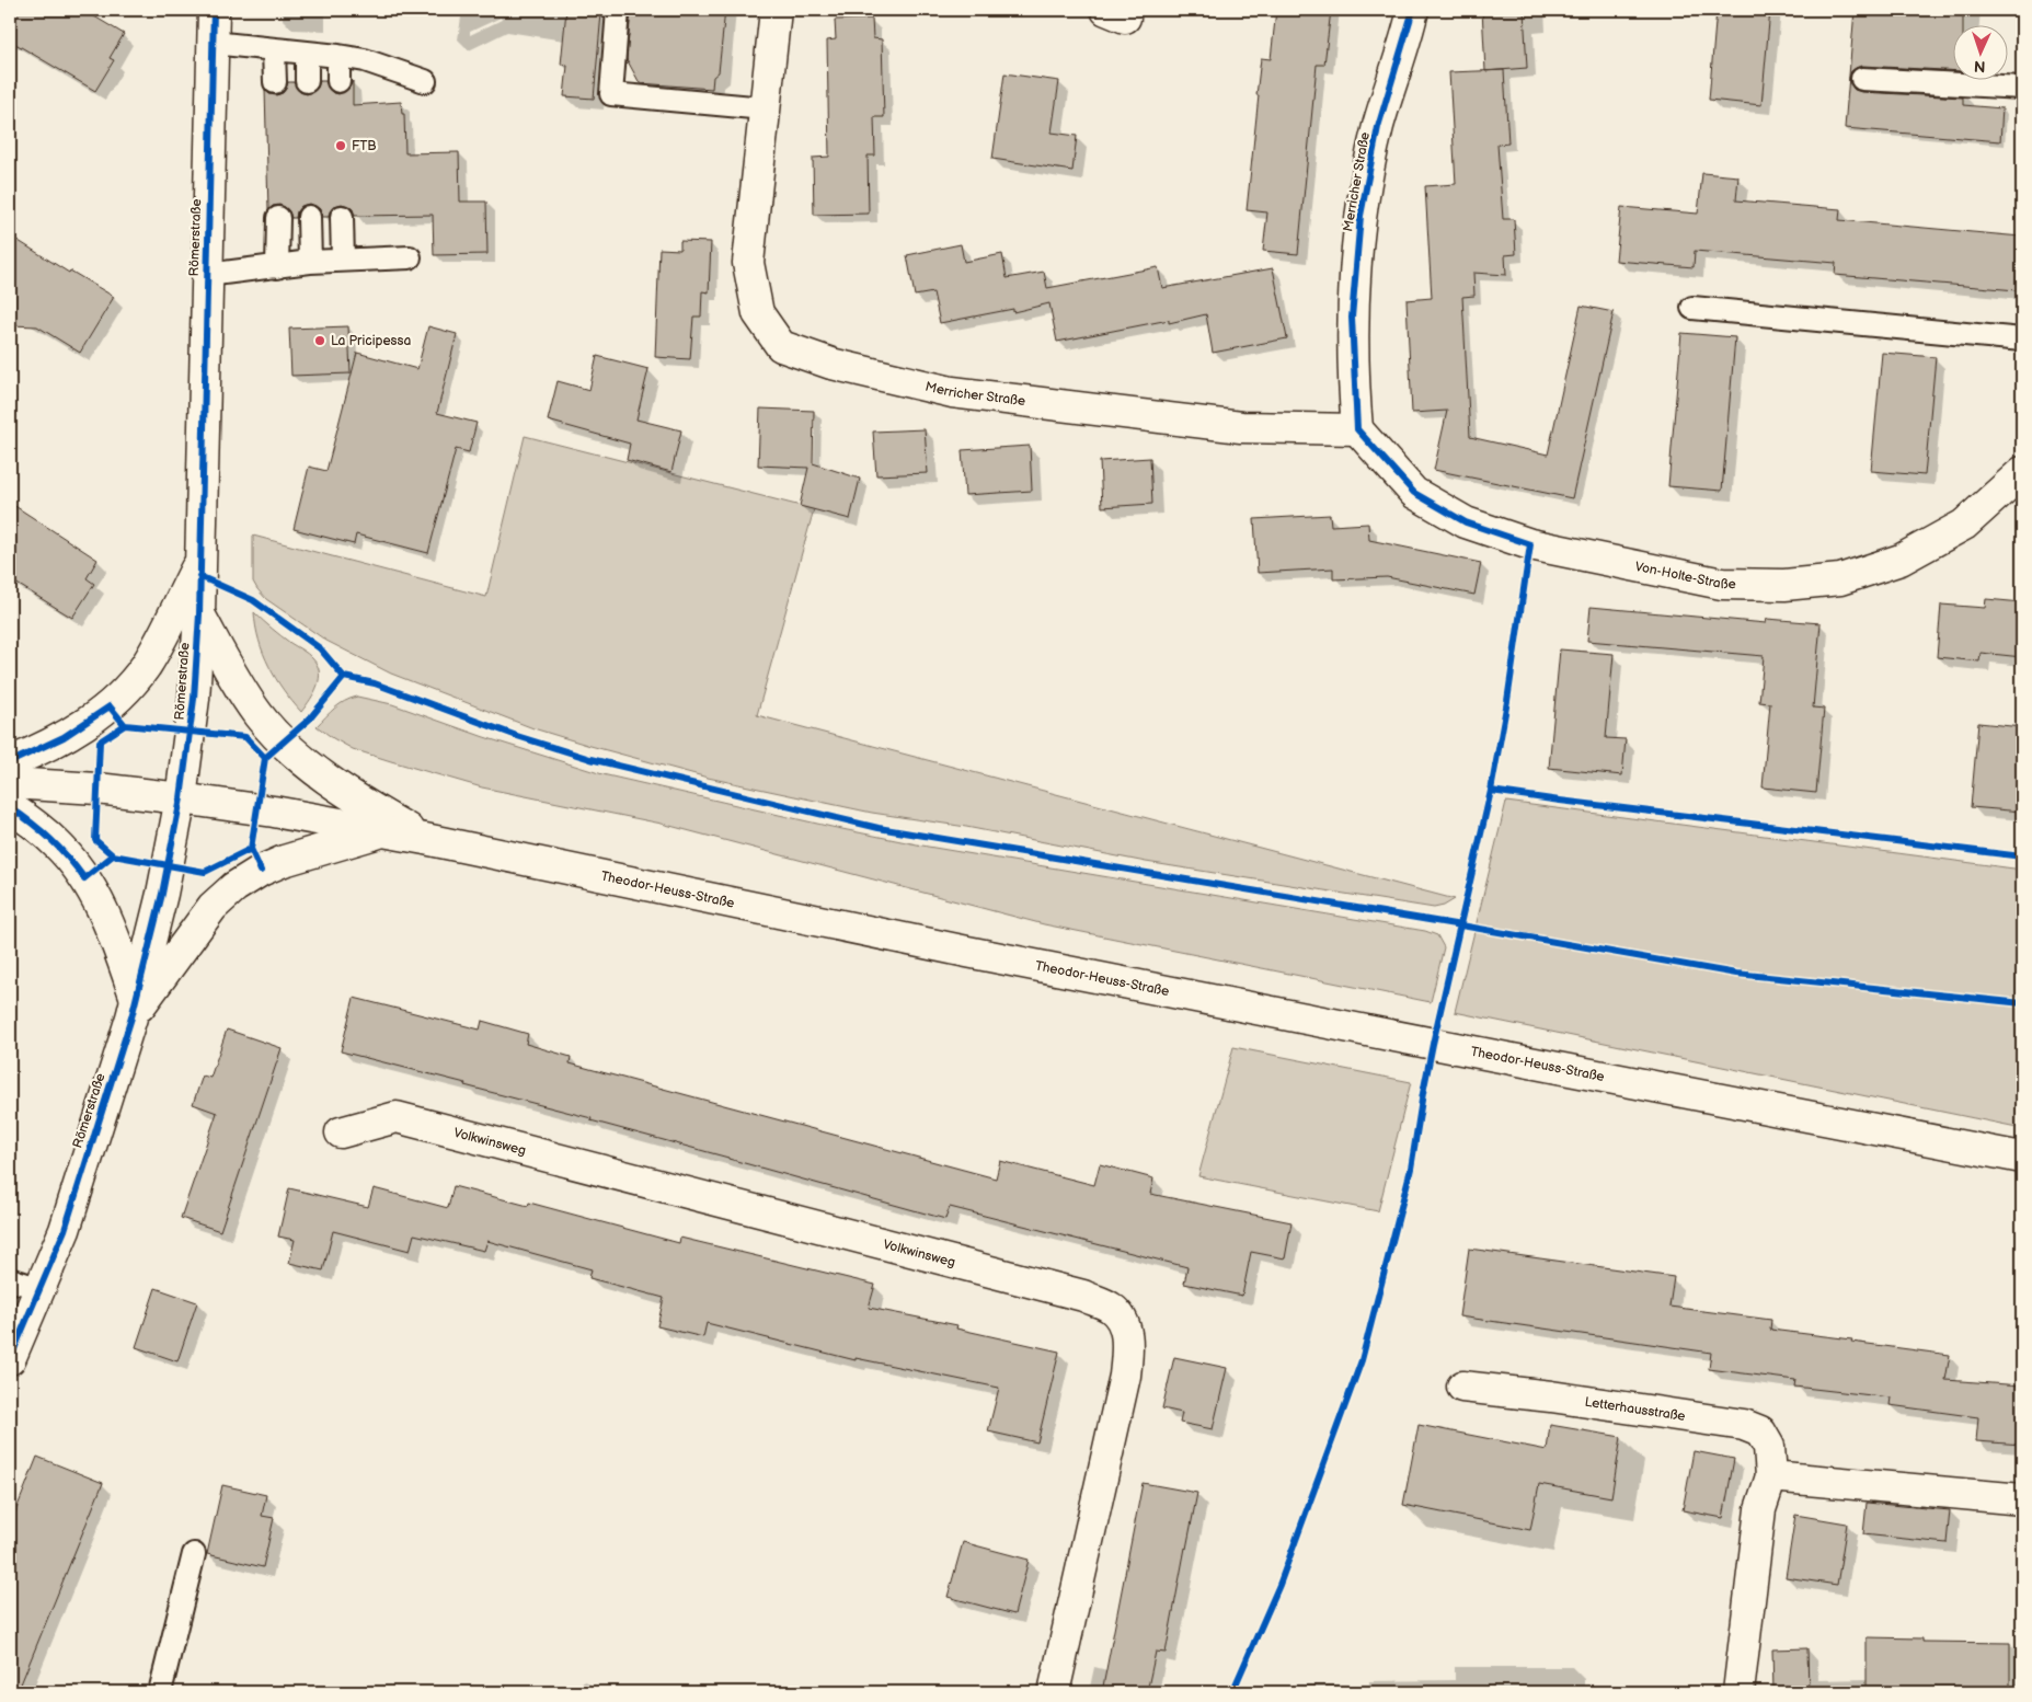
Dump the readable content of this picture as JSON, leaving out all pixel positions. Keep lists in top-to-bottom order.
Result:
{
  "streets": {
    "main road": [
      "Merricher Straße",
      "Römerstraße",
      "Von-Holte-Straße",
      "Theodor-Heuss-Straße",
      "Volkwinsweg",
      "Letterhausstraße"
    ]
  },
  "crossings": [
    ["Merricher Straße", "Von-Holte-Straße"],
    ["Römerstraße", "Theodor-Heuss-Straße"]
  ],
  "places": ["FTB", "La Pricipessa"],
  "north": "bottom"
}
